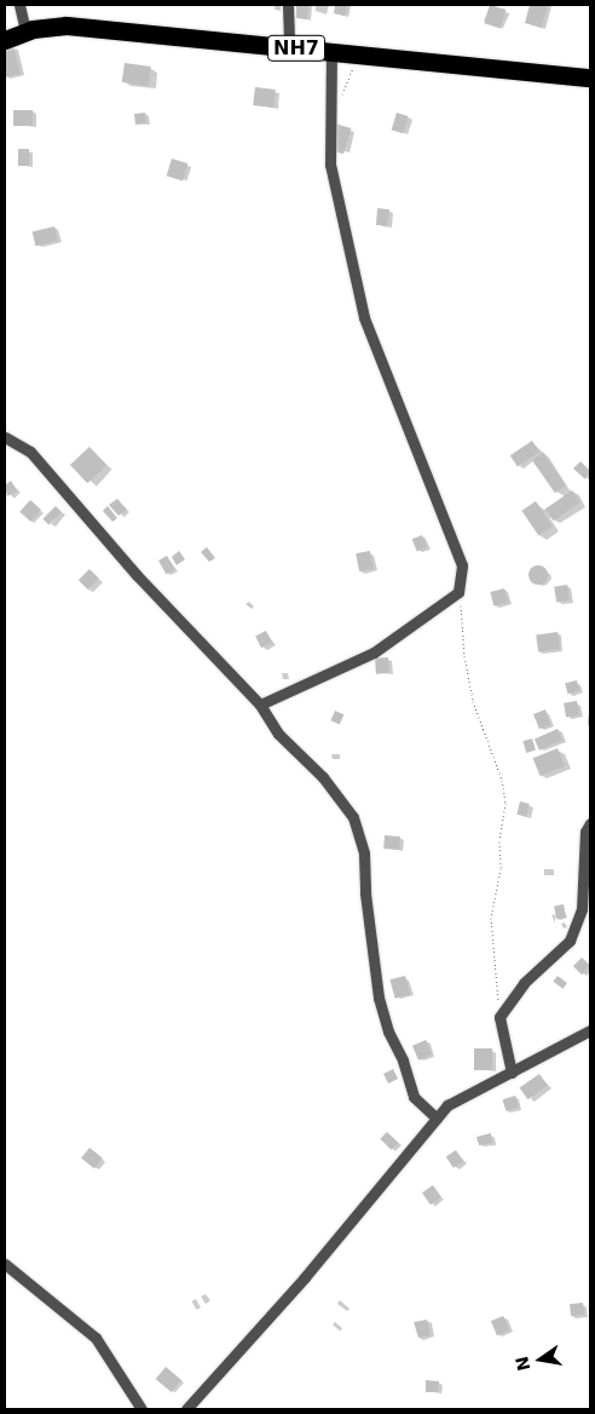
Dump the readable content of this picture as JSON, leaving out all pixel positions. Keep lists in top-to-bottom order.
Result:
{
  "streets": {
    "highway": ["NH7"]
  },
  "north": "left"
}
